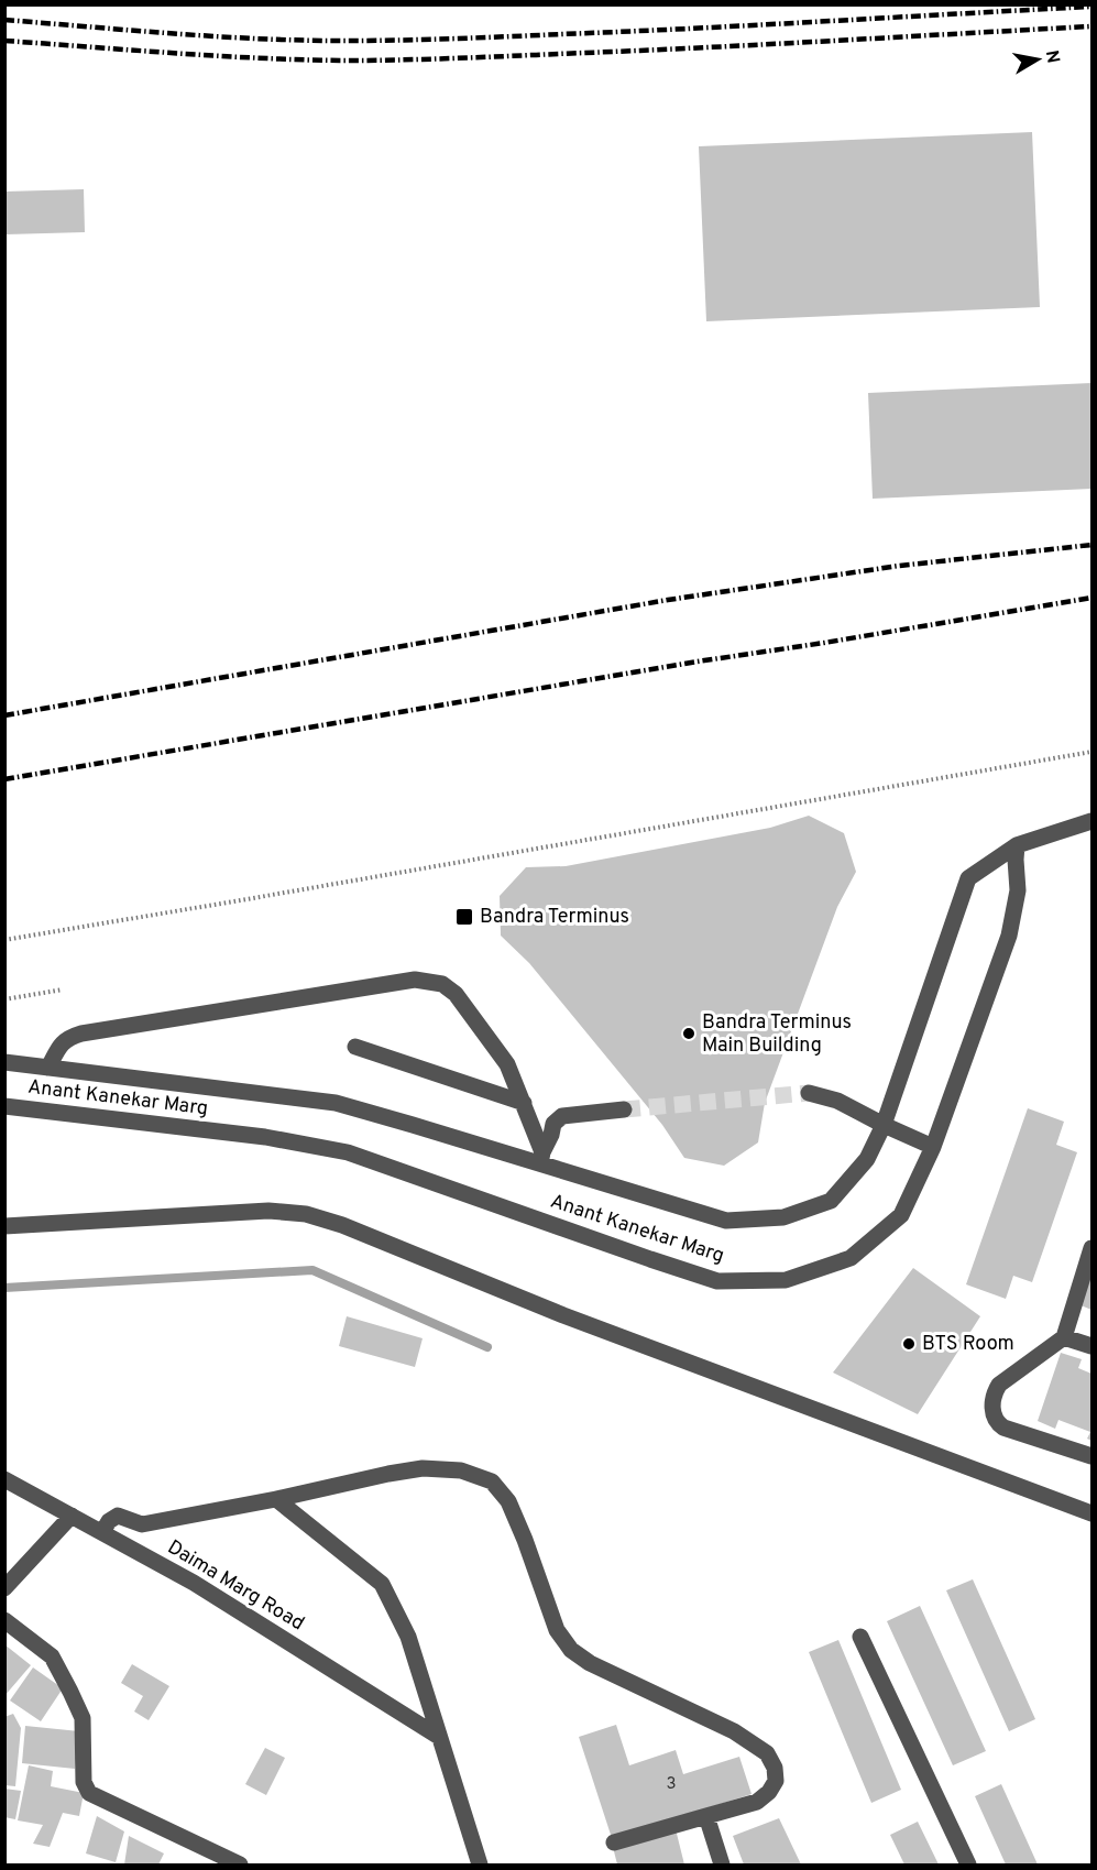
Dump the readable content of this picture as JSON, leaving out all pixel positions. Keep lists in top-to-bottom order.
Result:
{
  "streets": {
    "street": ["Anant Kanekar Marg", "Daima Marg Road"]
  },
  "places": {
    "transit": ["Bandra Terminus"],
    "other": ["Bandra Terminus Main Building", "BTS Room"]
  },
  "house_numbers": ["3"],
  "north": "right"
}
